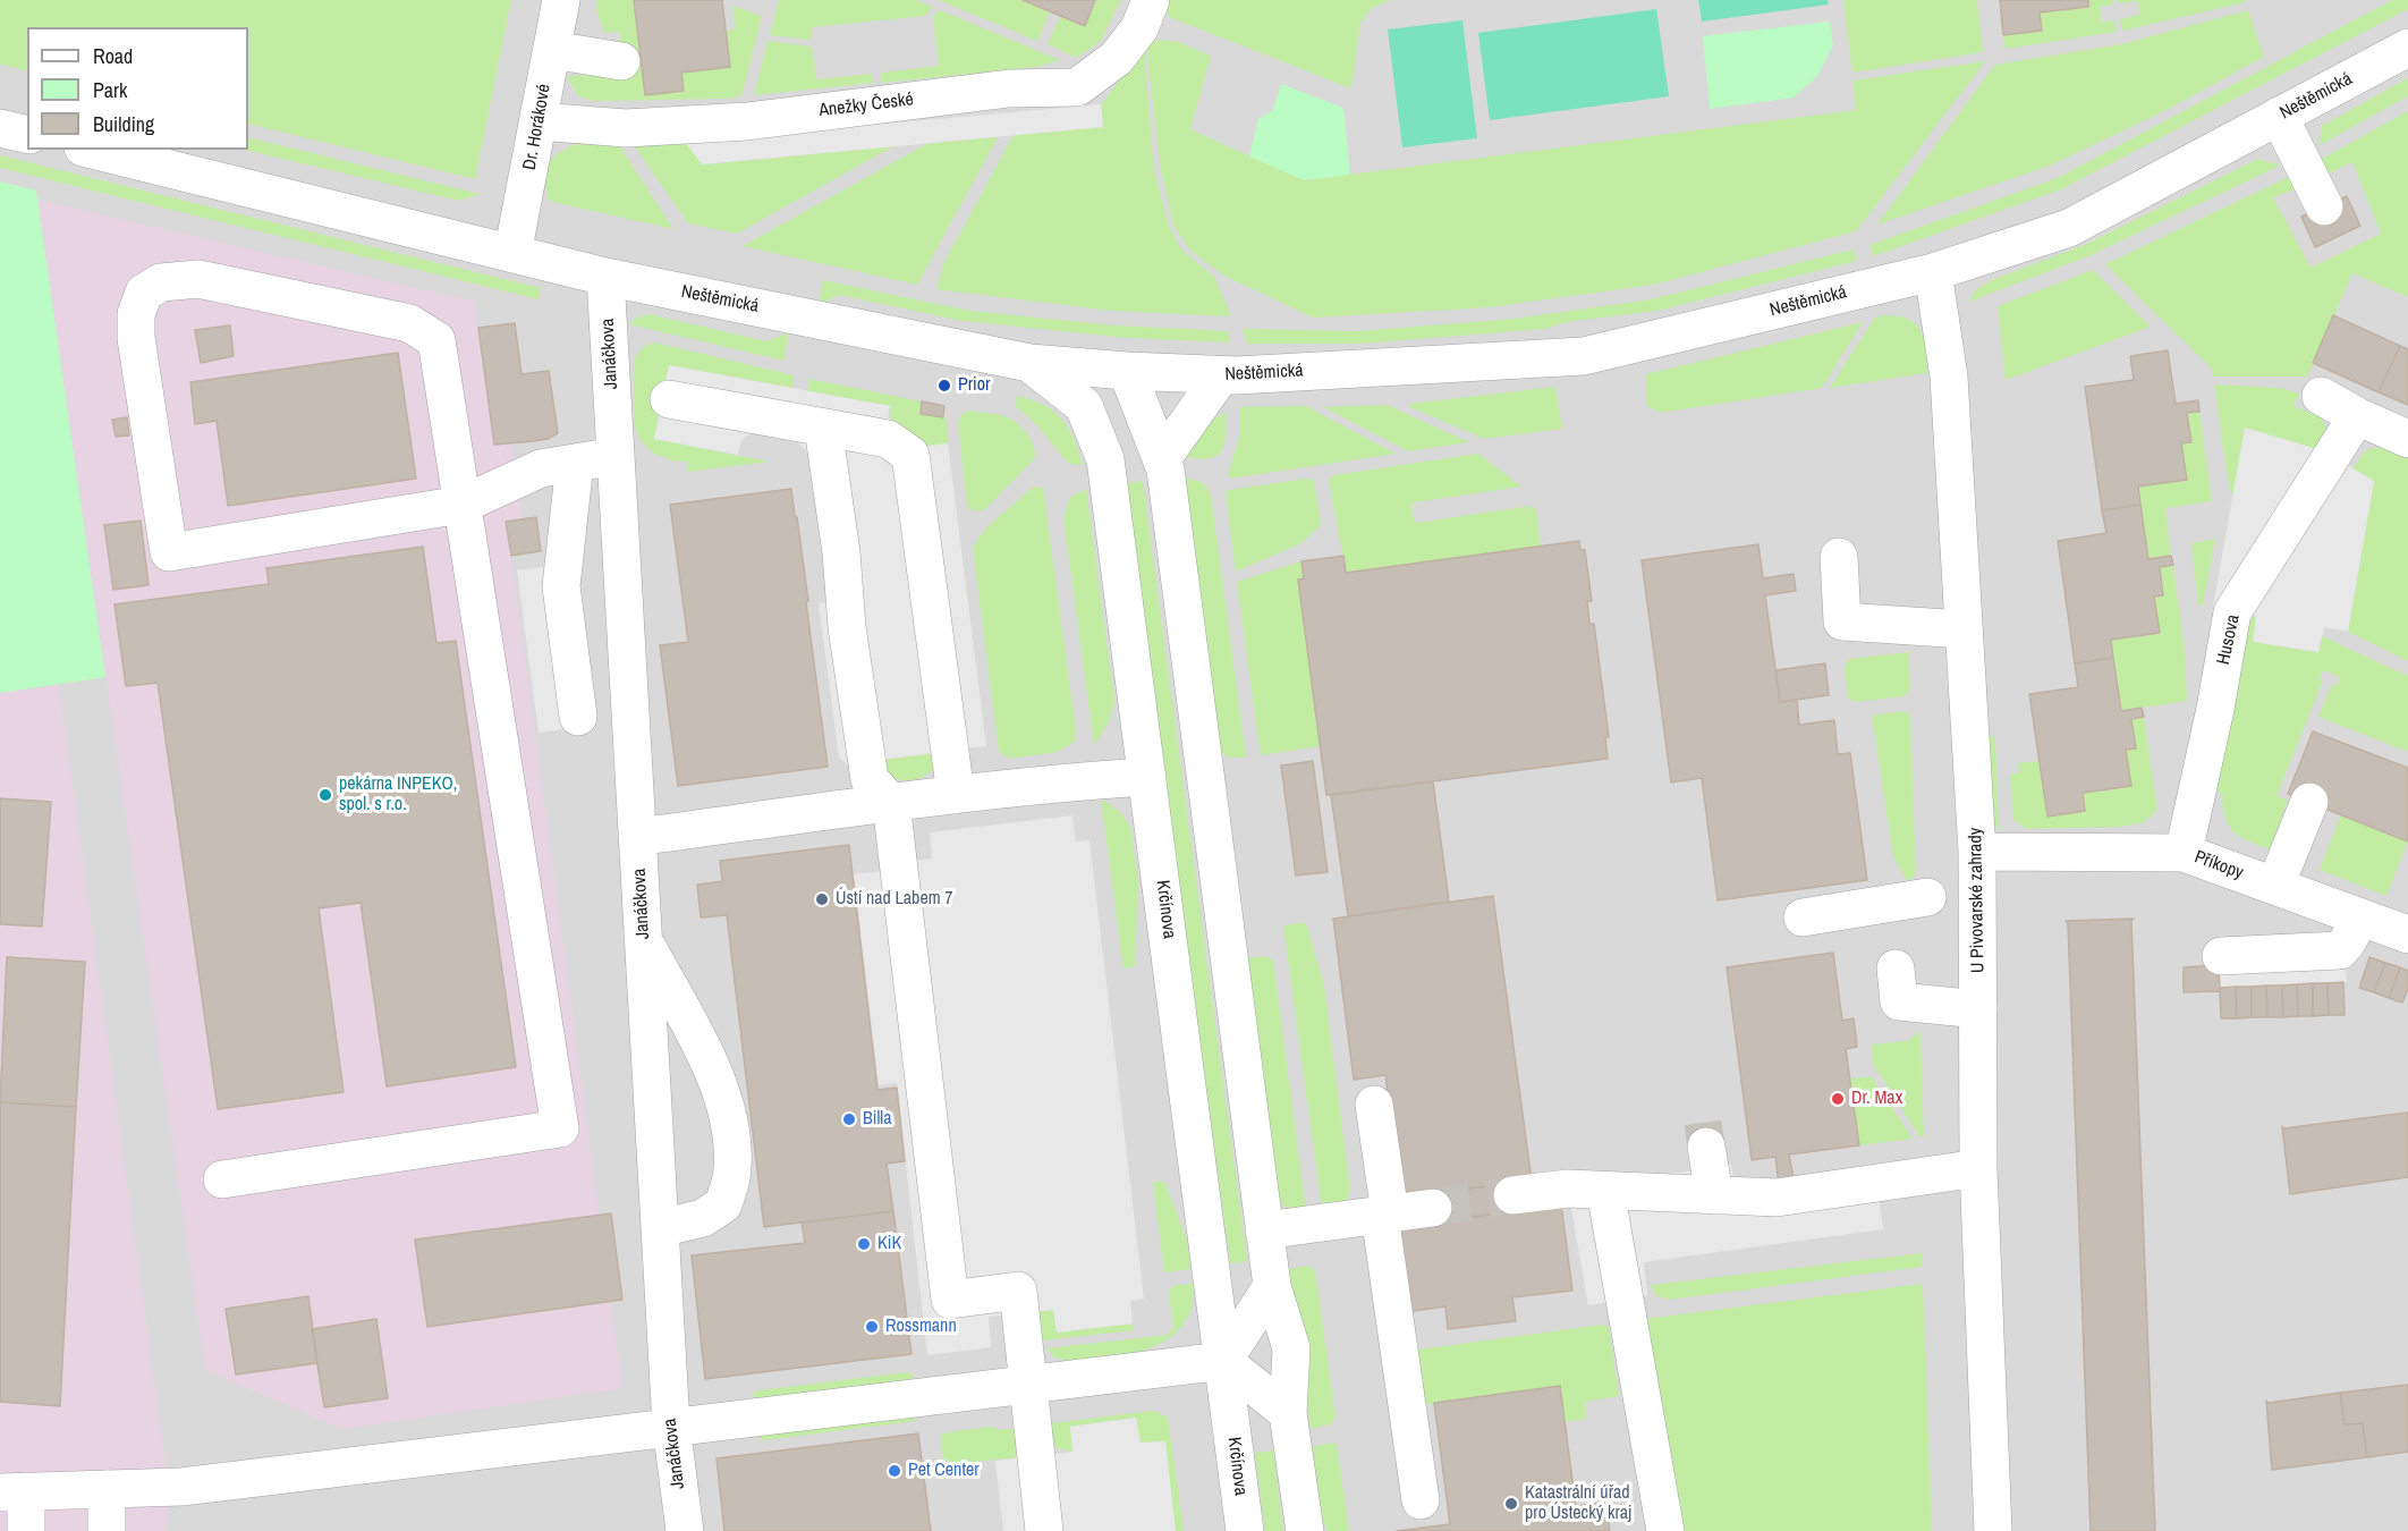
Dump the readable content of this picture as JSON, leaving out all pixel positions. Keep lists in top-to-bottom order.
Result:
{
  "streets": {
    "street": [
      "Neštěmická",
      "Anežky České",
      "Dr. Horákové",
      "Janáčkova",
      "Husova",
      "Příkopy",
      "U Pivovarské zahrady",
      "Krčínova"
    ]
  },
  "crossings": [
    ["Neštěmická", "Dr. Horákové"],
    ["Neštěmická", "Janáčkova"],
    ["Neštěmická", "U Pivovarské zahrady"],
    ["Neštěmická", "Krčínova"],
    ["Anežky České", "Dr. Horákové"],
    ["Husova", "Příkopy"],
    ["Příkopy", "U Pivovarské zahrady"]
  ],
  "places": [
    "Prior",
    "pekárna INPEKO, spol. s r.o.",
    "Ústí nad Labem 7",
    "Dr. Max",
    "Billa",
    "KiK",
    "Rossmann",
    "Pet Center",
    "Katastrální úřad pro Ústecký kraj"
  ],
  "legend": ["Road", "Park", "Building"]
}
